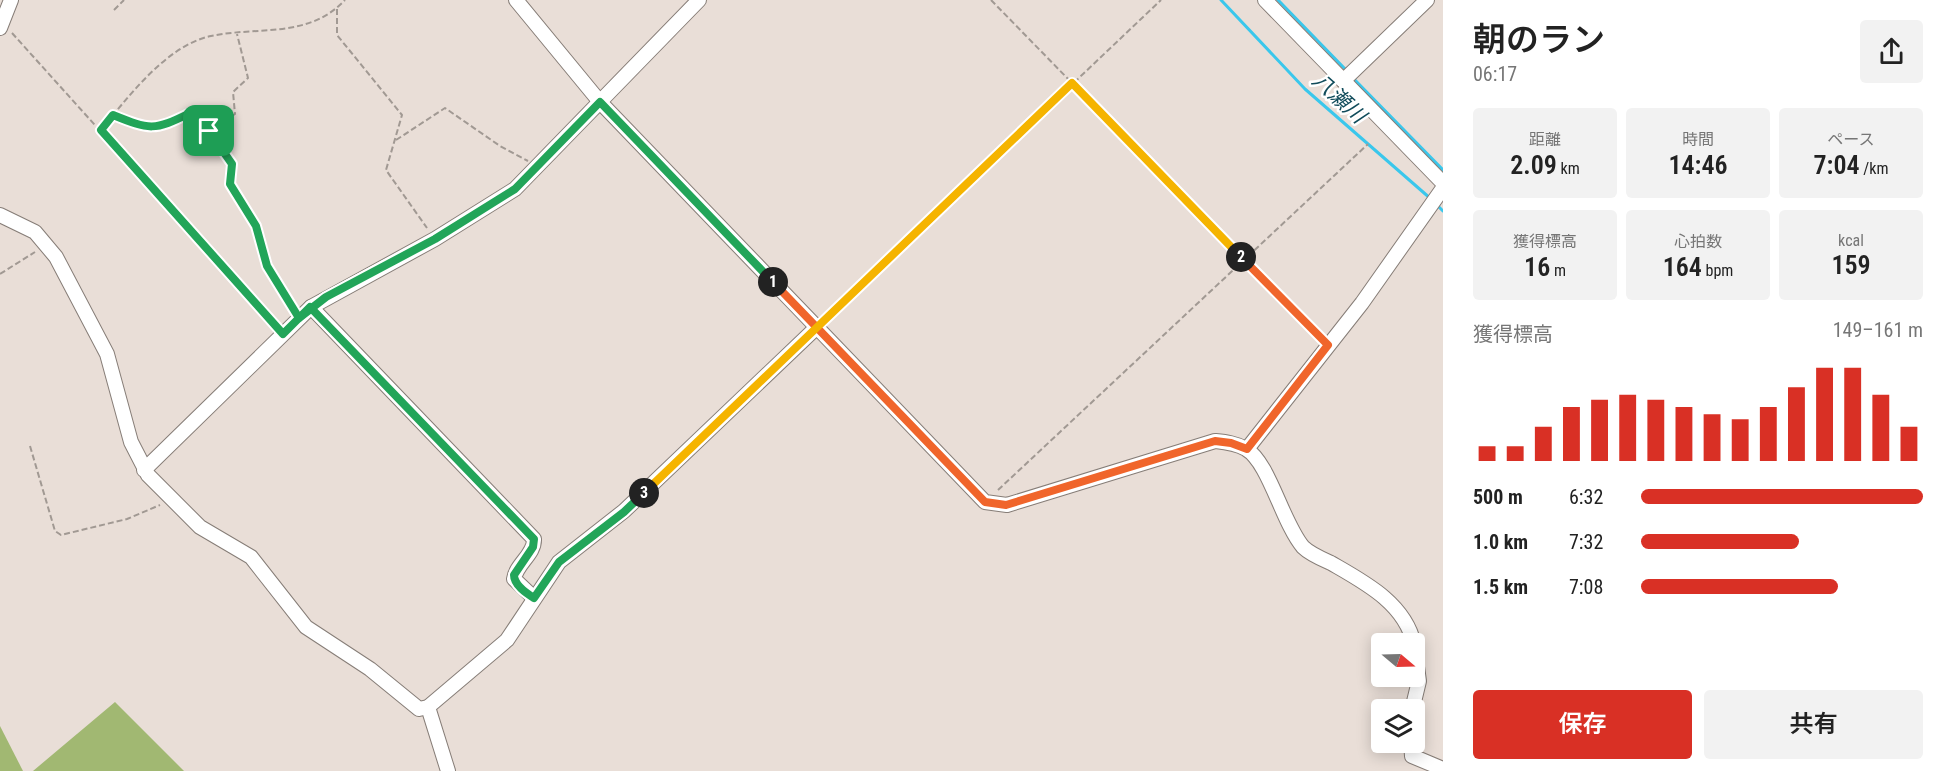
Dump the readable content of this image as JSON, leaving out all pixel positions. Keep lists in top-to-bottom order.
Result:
{
  "water": ["八瀬川"],
  "north": "right",
  "page": {
    "heading": ["朝のラン", "06:17"],
    "stats": [
      ["距離", "2.09 km"],
      ["時間", "14:46"],
      ["ペース", "7:04 /km"],
      ["獲得標高", "16 m"],
      ["心拍数", "164 bpm"],
      ["kcal", "159"]
    ],
    "pins": ["2", "1", "3"],
    "chart": ["獲得標高", "149–161 m"],
    "list": [
      {
        "name": "500 m",
        "note": "6:32"
      },
      {
        "name": "1.0 km",
        "note": "7:32"
      },
      {
        "name": "1.5 km",
        "note": "7:08"
      }
    ],
    "buttons": ["保存", "共有"]
  }
}
